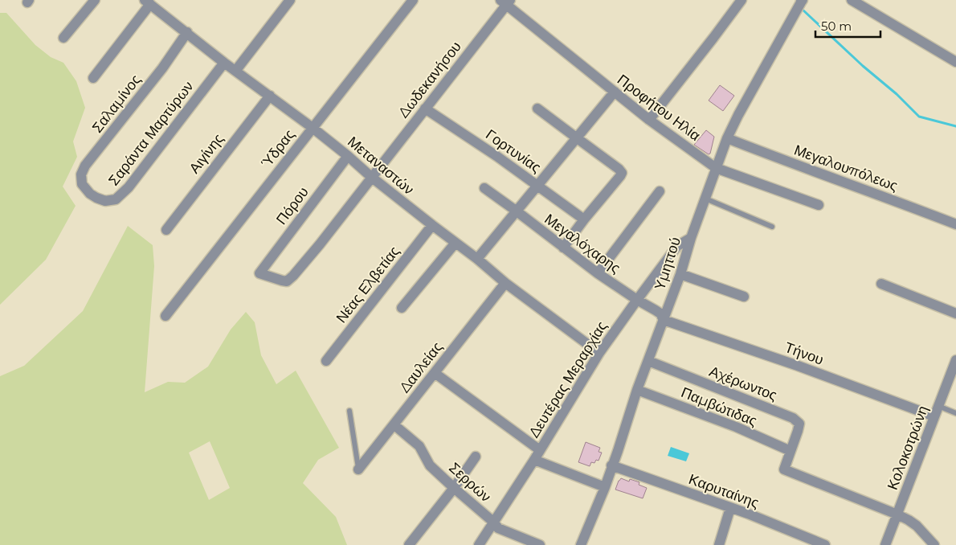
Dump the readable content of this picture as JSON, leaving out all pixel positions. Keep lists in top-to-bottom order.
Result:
{
  "streets": {
    "street": [
      "Δωδεκανήσου",
      "Σαλαμίνος",
      "Προφήτου Ηλία",
      "Σαράντα Μαρτύρων",
      "Ύδρας",
      "Γορτυνίας",
      "Αιγίνης",
      "Μεταναστών",
      "Μεγαλουπόλεως",
      "Πόρου",
      "Μεγαλόχαρης",
      "Υμηττού",
      "Νέας Ελβετίας",
      "Τήνου",
      "Δαυλείας",
      "Δευτέρας Μεραρχίας",
      "Αχέρωντος",
      "Παμβώτιδας",
      "Κολοκοτρώνη",
      "Σερρών",
      "Καρυταίνης"
    ]
  },
  "crossings": [
    ["Δωδεκανήσου", "Προφήτου Ηλία"],
    ["Δωδεκανήσου", "Γορτυνίας"],
    ["Δωδεκανήσου", "Μεταναστών"],
    ["Δωδεκανήσου", "Πόρου"],
    ["Σαλαμίνος", "Σαράντα Μαρτύρων"],
    ["Σαλαμίνος", "Μεταναστών"],
    ["Προφήτου Ηλία", "Υμηττού"],
    ["Σαράντα Μαρτύρων", "Μεταναστών"],
    ["Ύδρας", "Μεταναστών"],
    ["Αιγίνης", "Μεταναστών"],
    ["Μεταναστών", "Πόρου"],
    ["Μεταναστών", "Νέας Ελβετίας"],
    ["Μεταναστών", "Δαυλείας"],
    ["Μεταναστών", "Δευτέρας Μεραρχίας"],
    ["Μεγαλουπόλεως", "Υμηττού"],
    ["Μεγαλόχαρης", "Υμηττού"],
    ["Μεγαλόχαρης", "Τήνου"],
    ["Μεγαλόχαρης", "Δευτέρας Μεραρχίας"],
    ["Υμηττού", "Τήνου"],
    ["Υμηττού", "Δευτέρας Μεραρχίας"],
    ["Υμηττού", "Αχέρωντος"],
    ["Υμηττού", "Παμβώτιδας"],
    ["Υμηττού", "Καρυταίνης"],
    ["Τήνου", "Κολοκοτρώνη"],
    ["Δαυλείας", "Σερρών"],
    ["Δευτέρας Μεραρχίας", "Σερρών"],
    ["Αχέρωντος", "Παμβώτιδας"]
  ],
  "scale_bar": "50 m"
}
